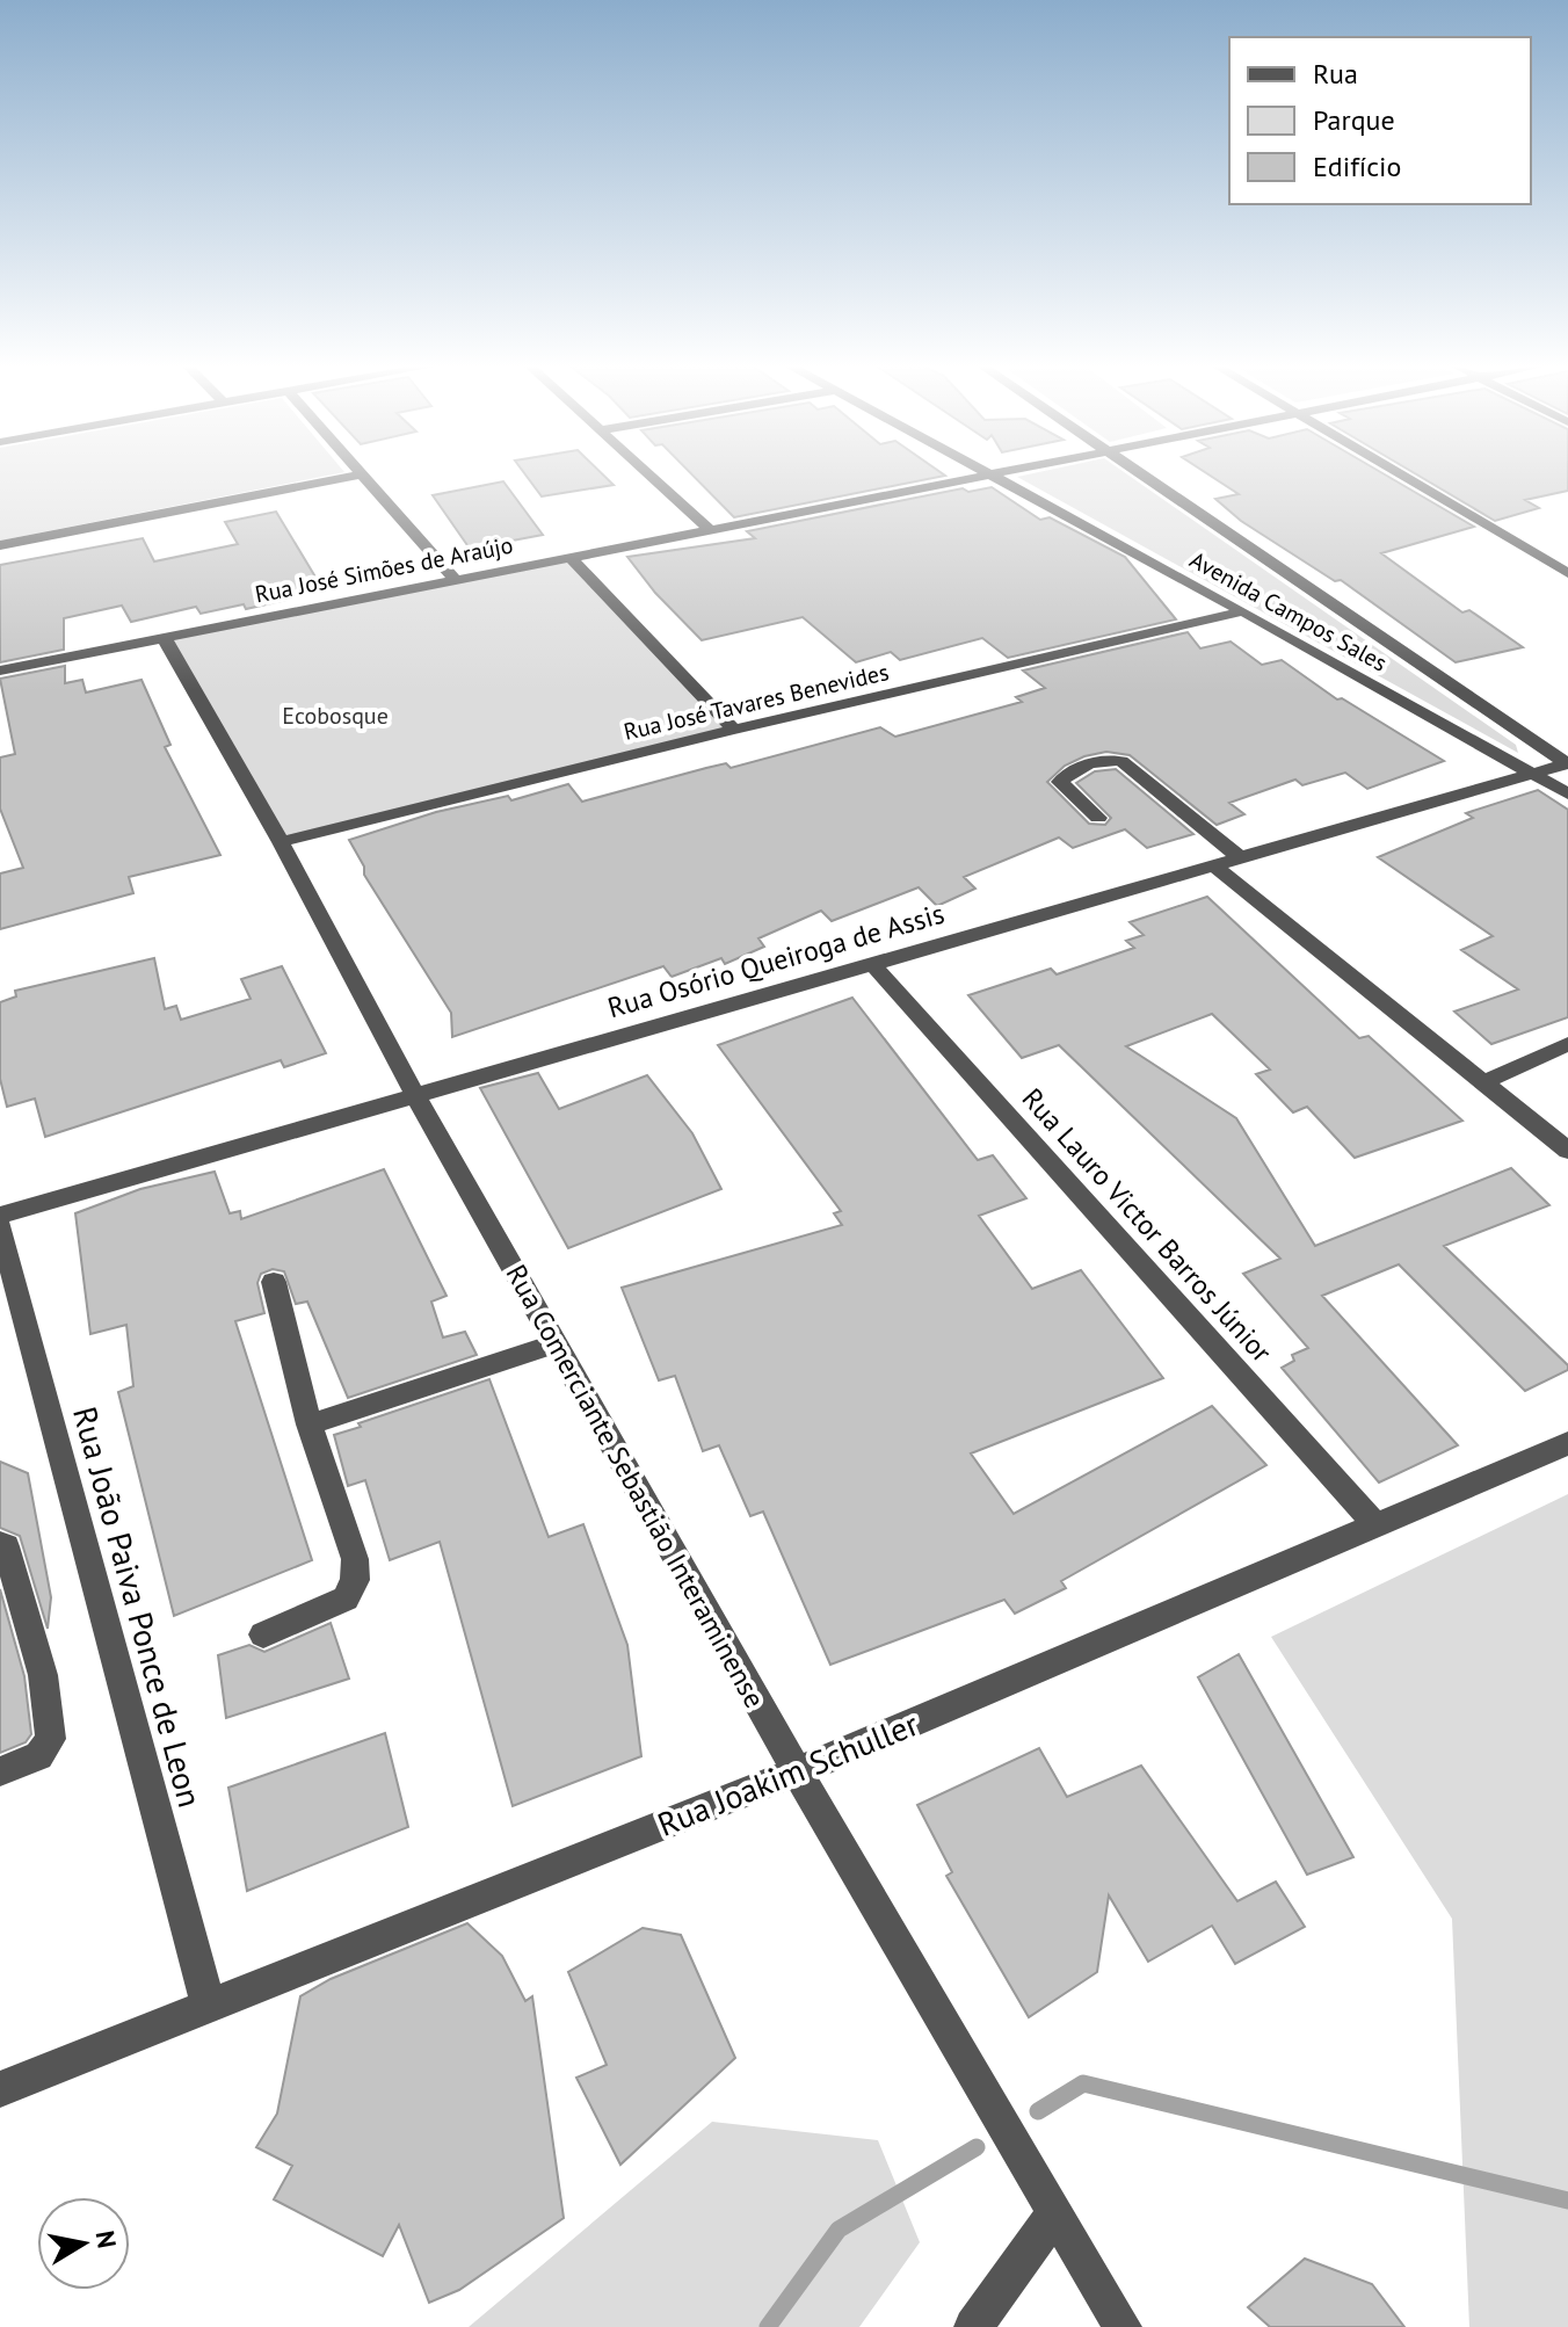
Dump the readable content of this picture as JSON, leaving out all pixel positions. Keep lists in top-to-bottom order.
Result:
{
  "streets": {
    "street": [
      "Rua José Simões de Araújo",
      "Avenida Campos Sales",
      "Rua José Tavares Benevides",
      "Rua Osório Queiroga de Assis",
      "Rua Lauro Victor Barros Júnior",
      "Rua Comerciante Sebastião Interaminense",
      "Rua João Paiva Ponce de Leon",
      "Rua Joakim Schuller"
    ]
  },
  "crossings": [
    ["Rua José Simões de Araújo", "Rua Comerciante Sebastião Interaminense"],
    ["Avenida Campos Sales", "Rua José Tavares Benevides"],
    ["Avenida Campos Sales", "Rua Osório Queiroga de Assis"],
    ["Rua José Tavares Benevides", "Rua Comerciante Sebastião Interaminense"],
    ["Rua Osório Queiroga de Assis", "Rua Lauro Victor Barros Júnior"],
    ["Rua Osório Queiroga de Assis", "Rua Comerciante Sebastião Interaminense"],
    ["Rua Lauro Victor Barros Júnior", "Rua Joakim Schuller"],
    ["Rua Comerciante Sebastião Interaminense", "Rua Joakim Schuller"],
    ["Rua João Paiva Ponce de Leon", "Rua Joakim Schuller"]
  ],
  "parks": ["Ecobosque"],
  "legend": ["Rua", "Parque", "Edifício"],
  "north": "right"
}
